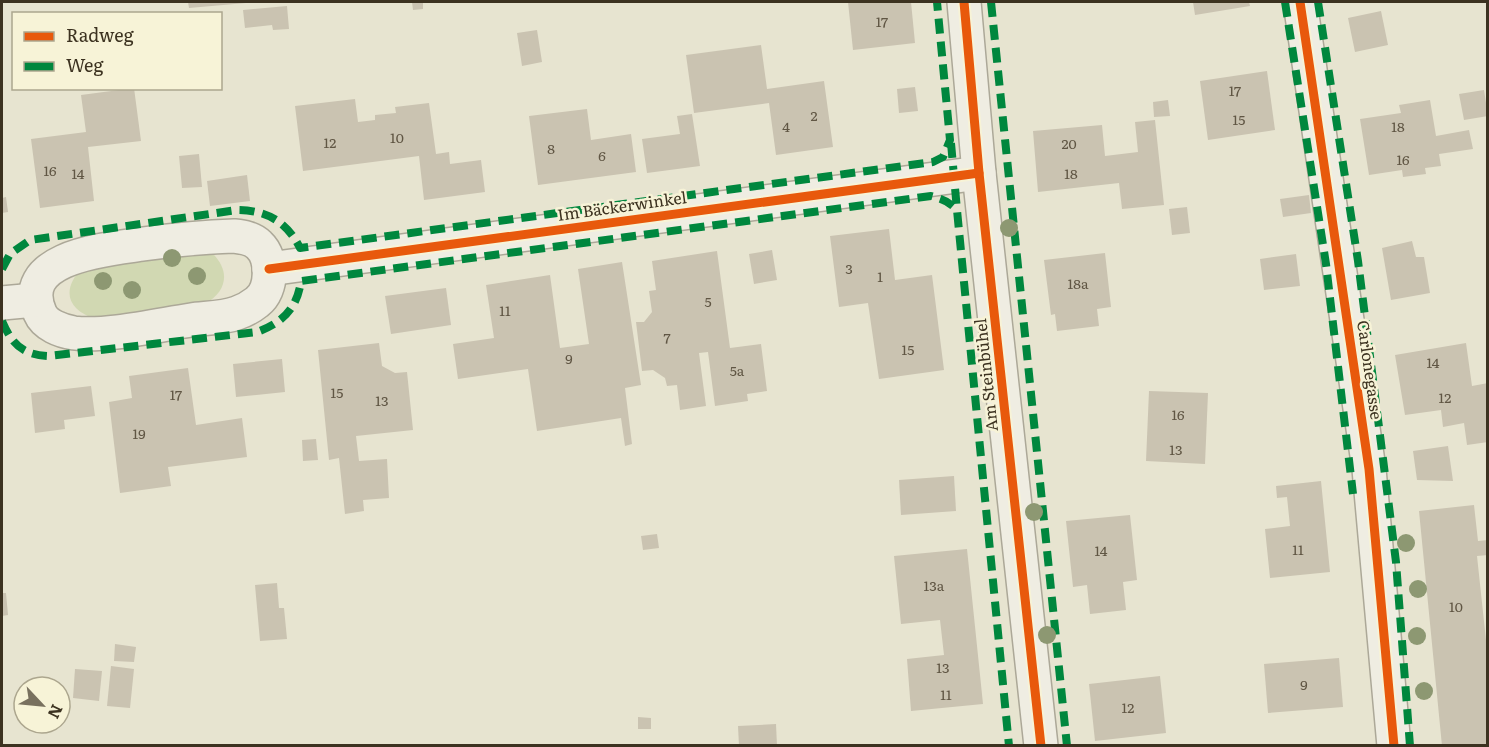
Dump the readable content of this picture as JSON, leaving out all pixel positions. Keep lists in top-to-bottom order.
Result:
{
  "streets": {
    "street": ["Im Bäckerwinkel", "Carlonegasse", "Am Steinbühel"]
  },
  "crossings": [
    ["Im Bäckerwinkel", "Am Steinbühel"]
  ],
  "house_numbers": [
    "17",
    "17",
    "2",
    "15",
    "4",
    "18",
    "10",
    "12",
    "20",
    "8",
    "6",
    "16",
    "16",
    "14",
    "18",
    "3",
    "1",
    "18a",
    "5",
    "11",
    "7",
    "15",
    "9",
    "14",
    "5a",
    "15",
    "17",
    "12",
    "13",
    "16",
    "19",
    "13",
    "11",
    "14",
    "13a",
    "10",
    "13",
    "9",
    "11",
    "12"
  ],
  "legend": ["Radweg", "Weg"],
  "north": "bottom right"
}
